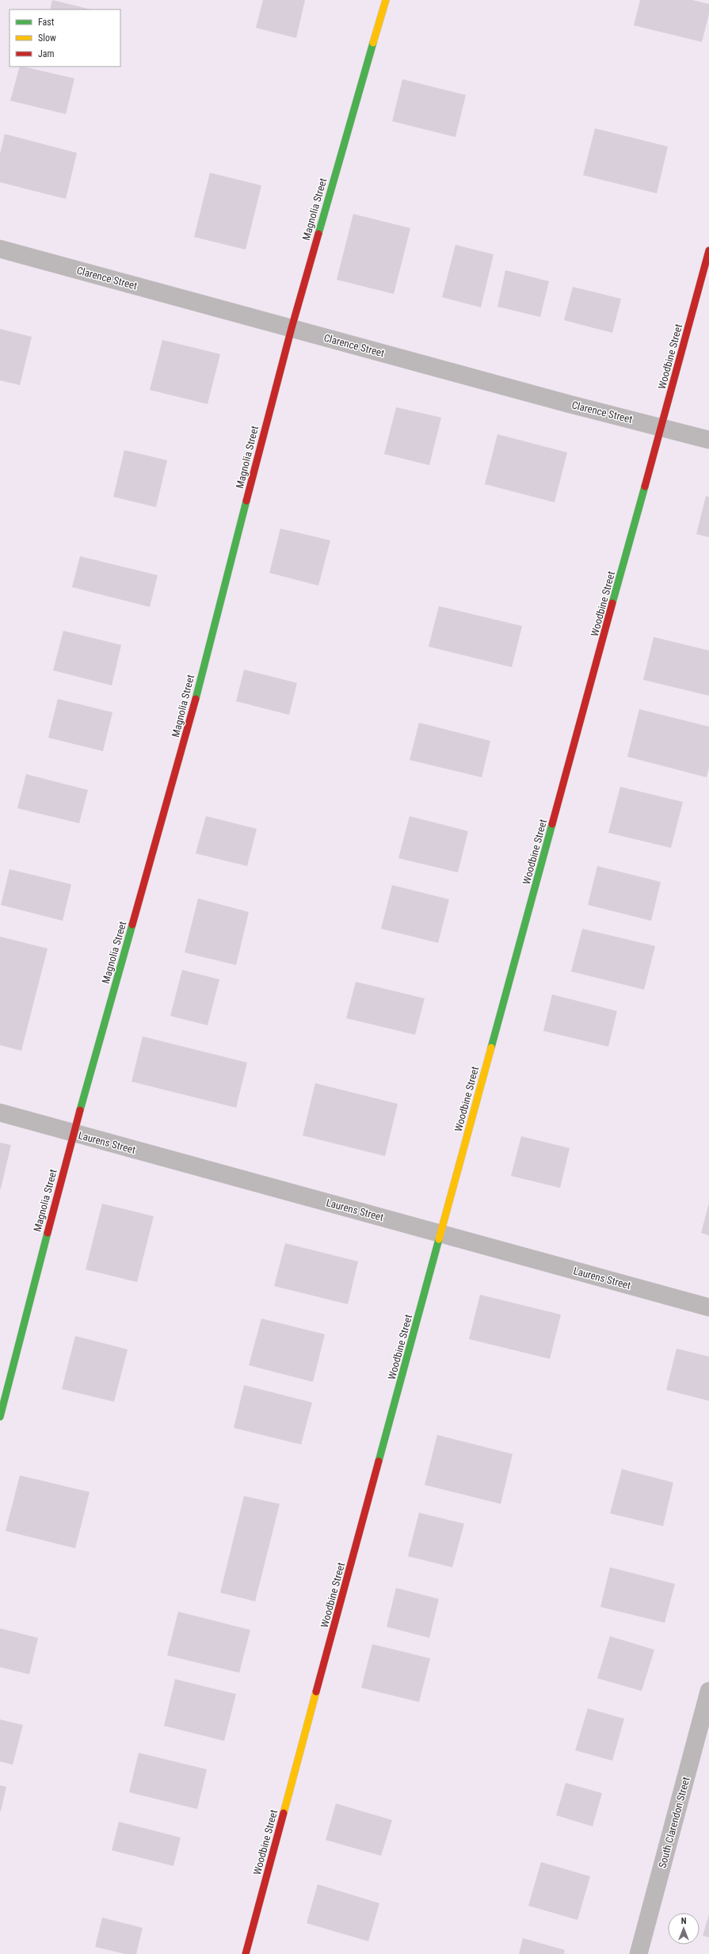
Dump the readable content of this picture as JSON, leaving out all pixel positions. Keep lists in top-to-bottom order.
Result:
{
  "streets": {
    "street": [
      "Magnolia Street",
      "Clarence Street",
      "Woodbine Street",
      "Laurens Street",
      "South Clarendon Street"
    ]
  },
  "crossings": [
    ["Magnolia Street", "Clarence Street"],
    ["Magnolia Street", "Laurens Street"],
    ["Clarence Street", "Woodbine Street"],
    ["Woodbine Street", "Laurens Street"]
  ],
  "legend": ["Fast", "Slow", "Jam"],
  "north": "top"
}
